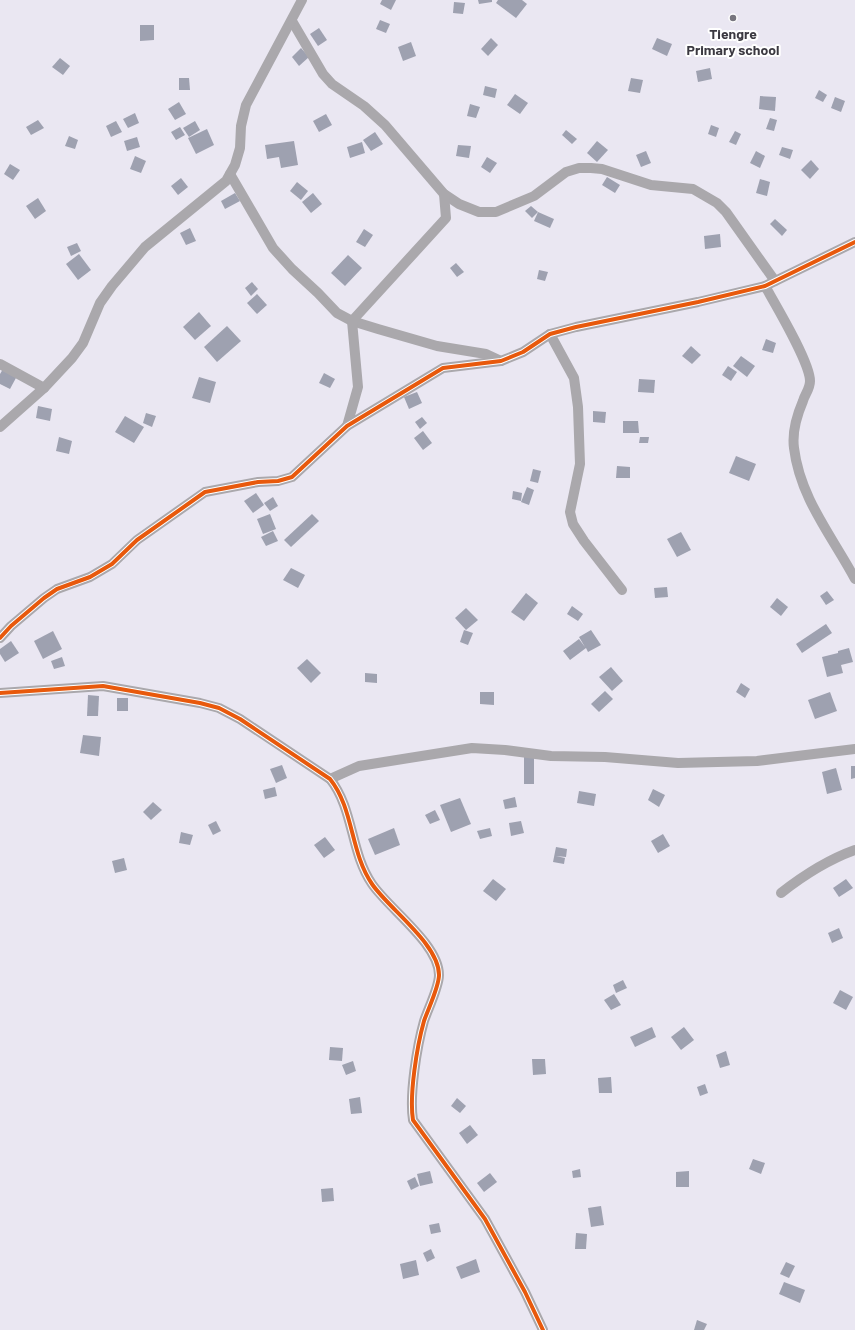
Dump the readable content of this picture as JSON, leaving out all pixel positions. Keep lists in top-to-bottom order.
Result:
{
  "places": ["Tiengre Primary school"]
}
